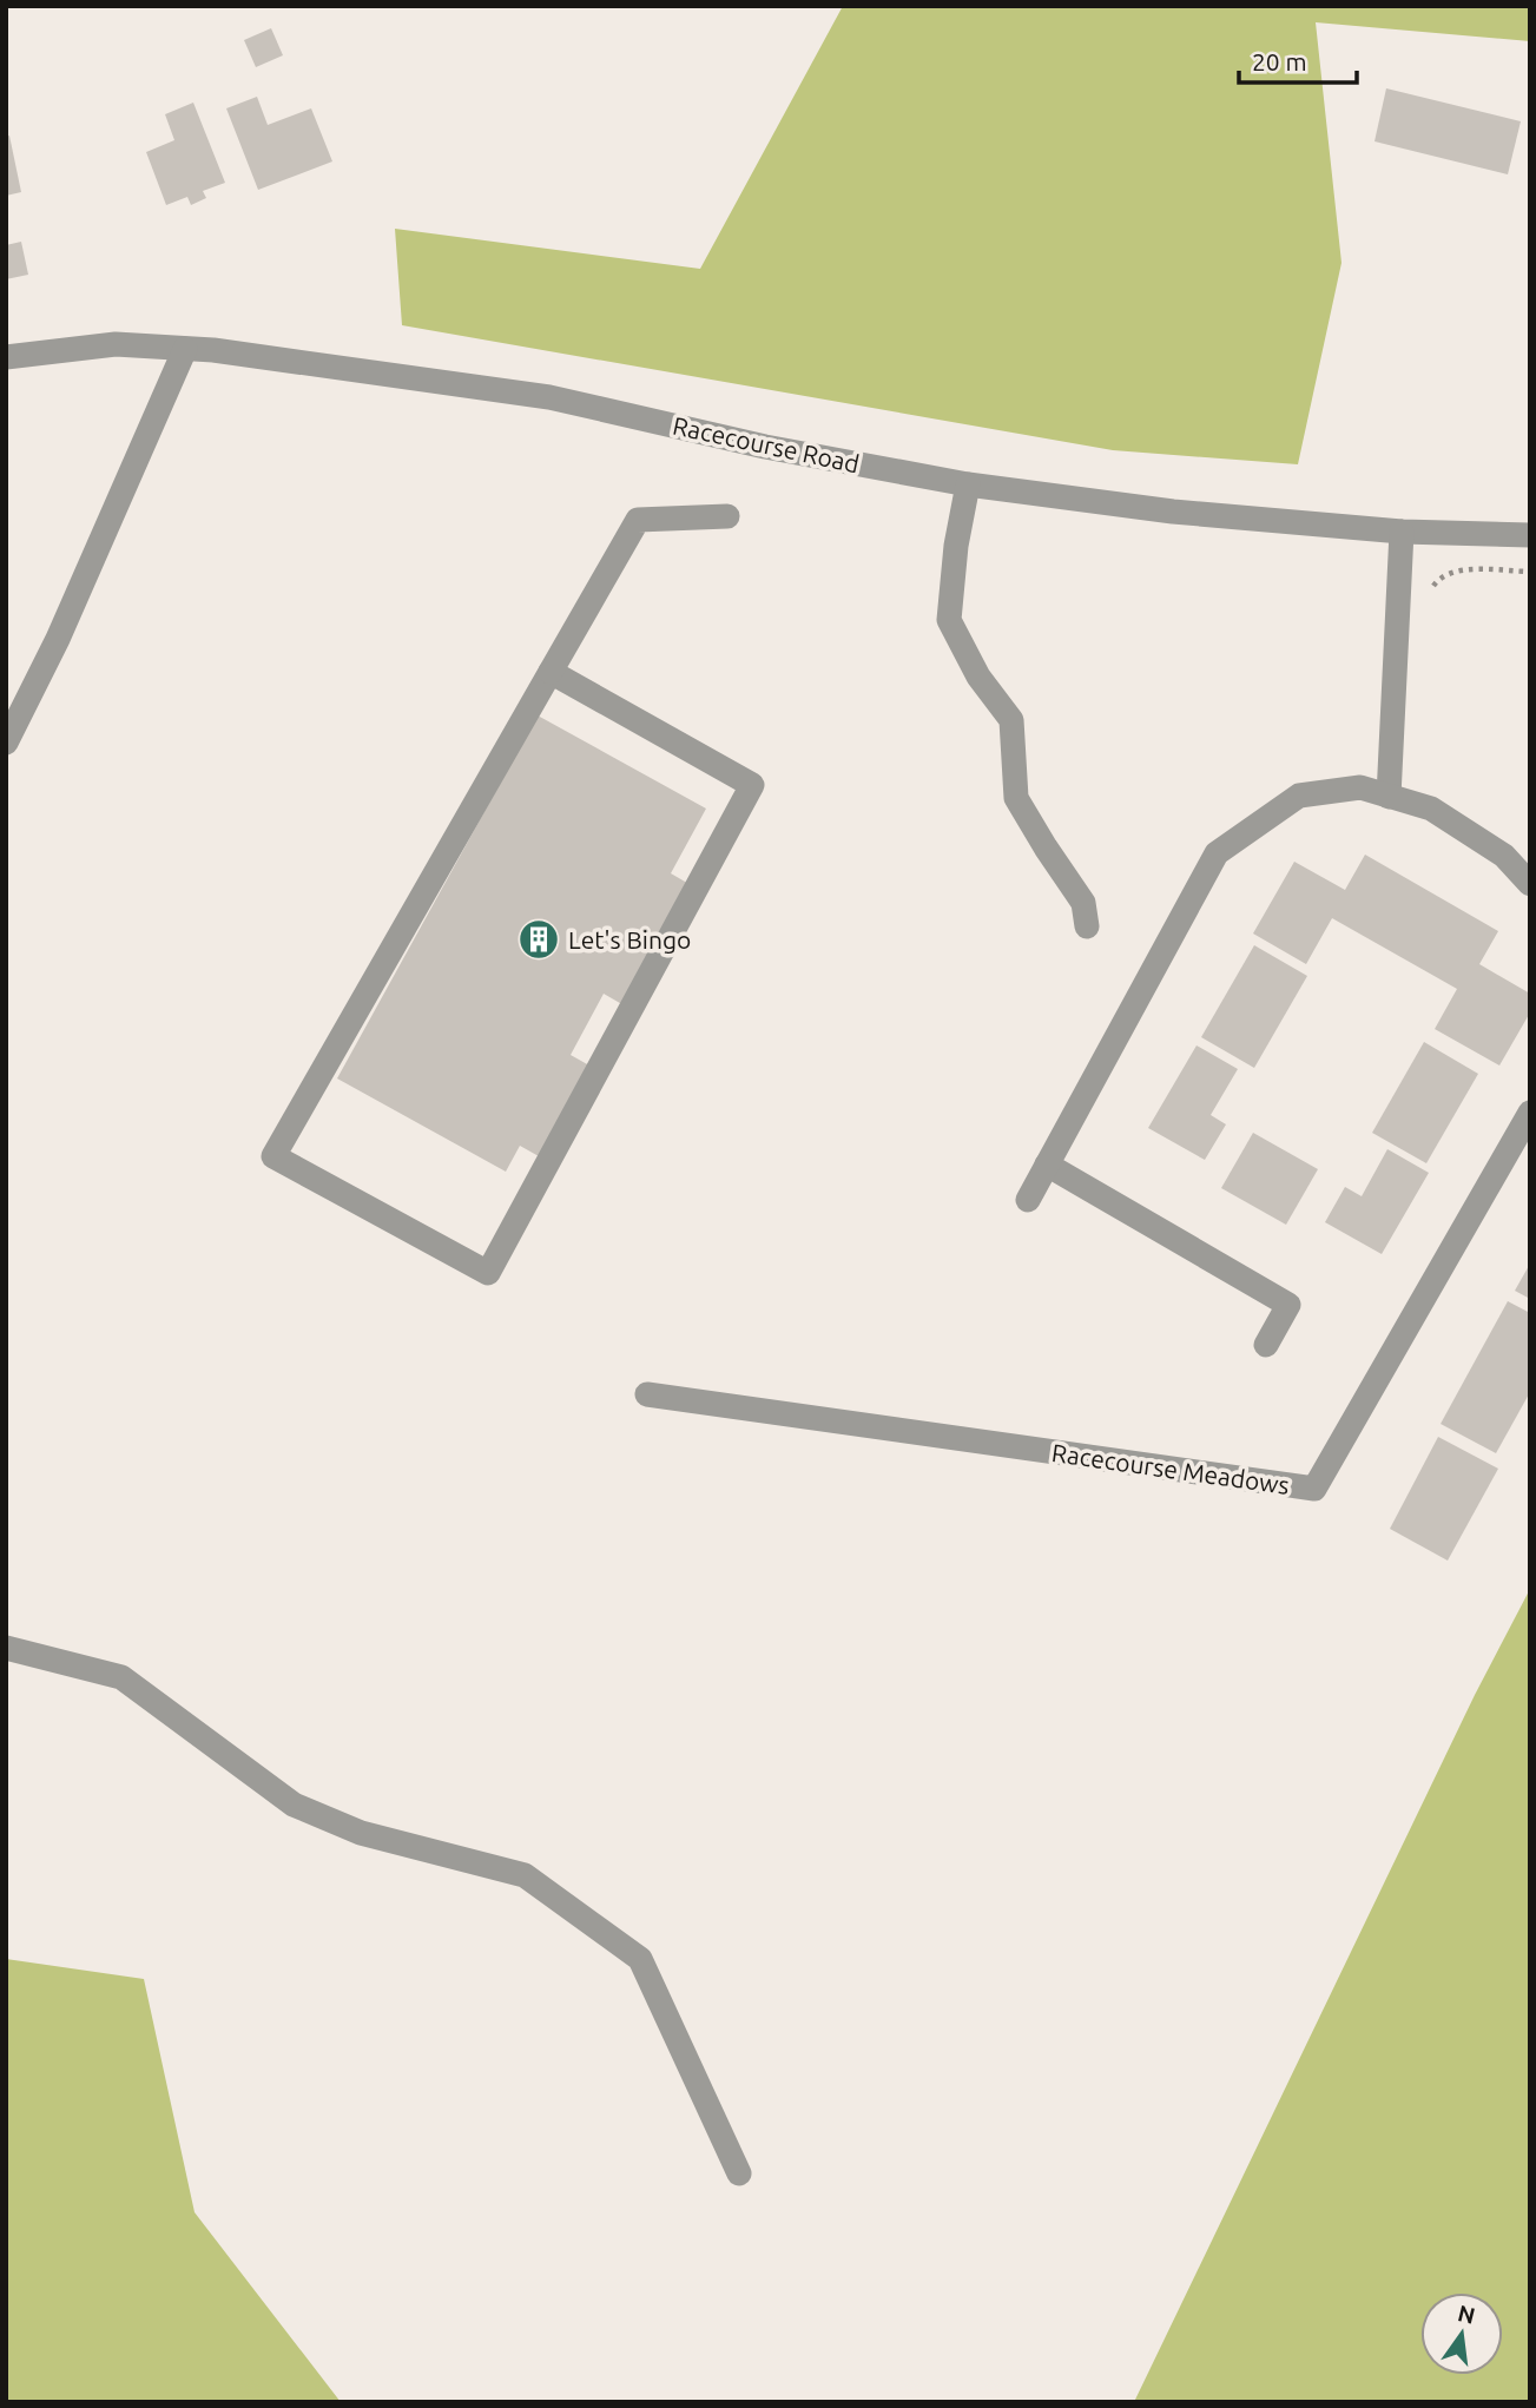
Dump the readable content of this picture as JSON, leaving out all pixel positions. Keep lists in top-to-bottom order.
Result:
{
  "streets": {
    "street": ["Racecourse Road", "Racecourse Meadows"]
  },
  "places": {
    "building": ["Let's Bingo"]
  },
  "scale_bar": "20 m",
  "north": "top"
}
